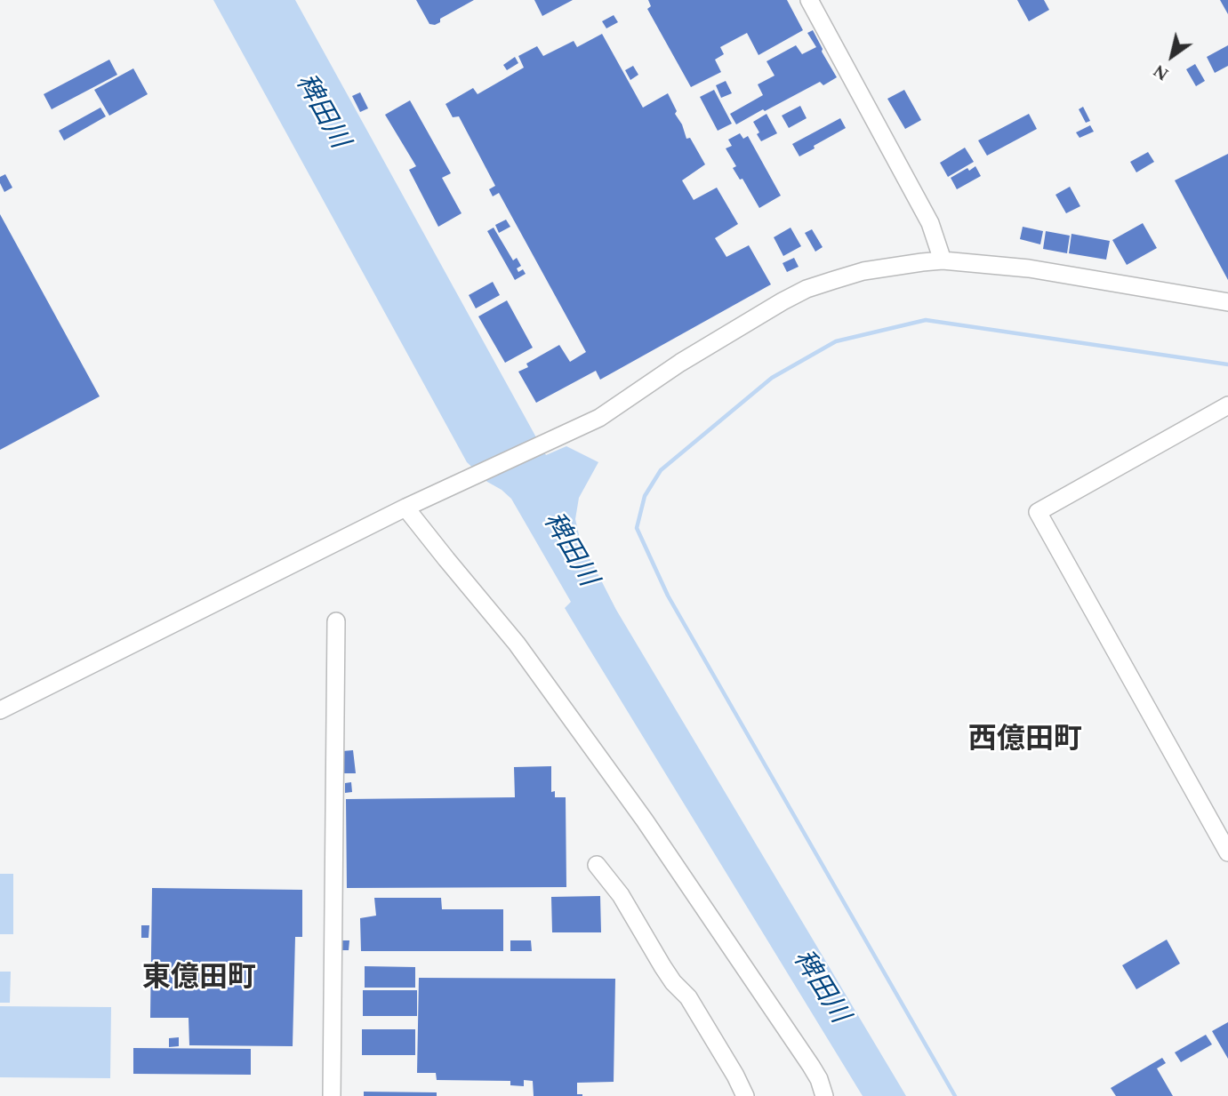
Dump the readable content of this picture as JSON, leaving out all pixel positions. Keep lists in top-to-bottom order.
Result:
{
  "districts": ["西億田町", "東億田町"],
  "water": ["稗田川"],
  "north": "bottom left"
}
